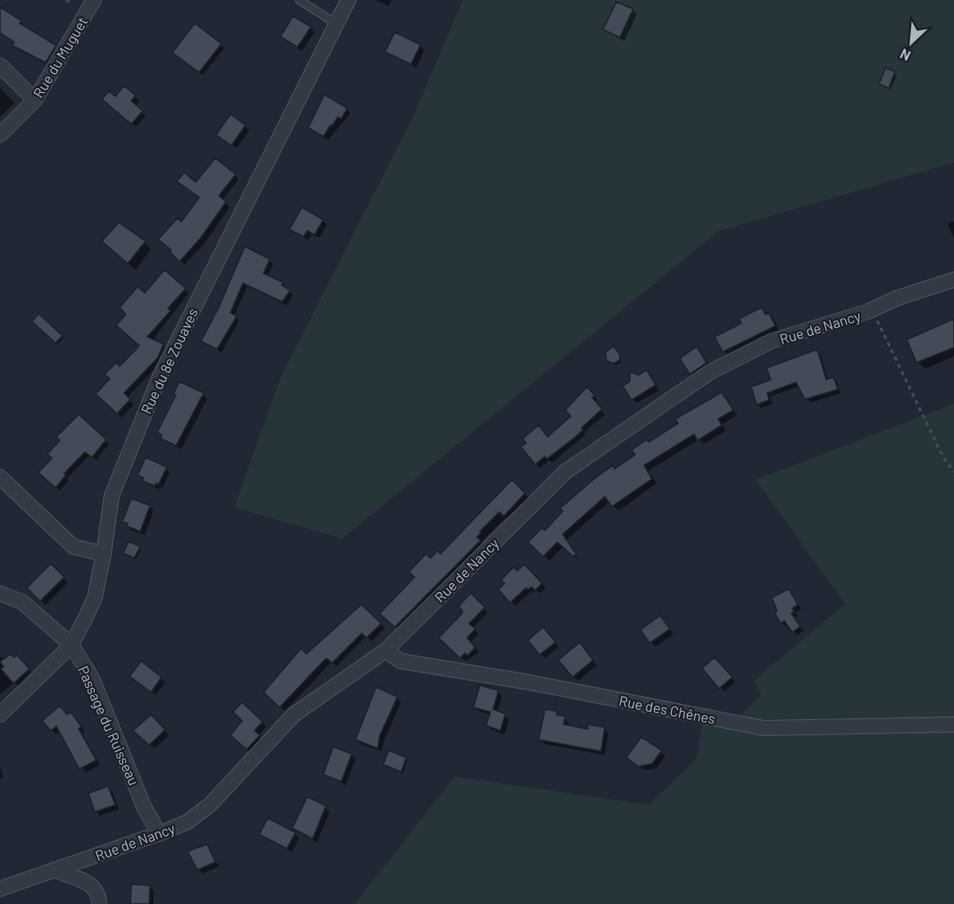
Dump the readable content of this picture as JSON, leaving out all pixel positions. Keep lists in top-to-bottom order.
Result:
{
  "streets": {
    "street": [
      "Rue du Muguet",
      "Rue de Nancy",
      "Rue du 8e Zouaves",
      "Rue des Chênes",
      "Passage du Ruisseau"
    ]
  },
  "crossings": [
    ["Rue de Nancy", "Rue des Chênes"],
    ["Rue de Nancy", "Passage du Ruisseau"],
    ["Rue du 8e Zouaves", "Passage du Ruisseau"]
  ],
  "north": "bottom left"
}
